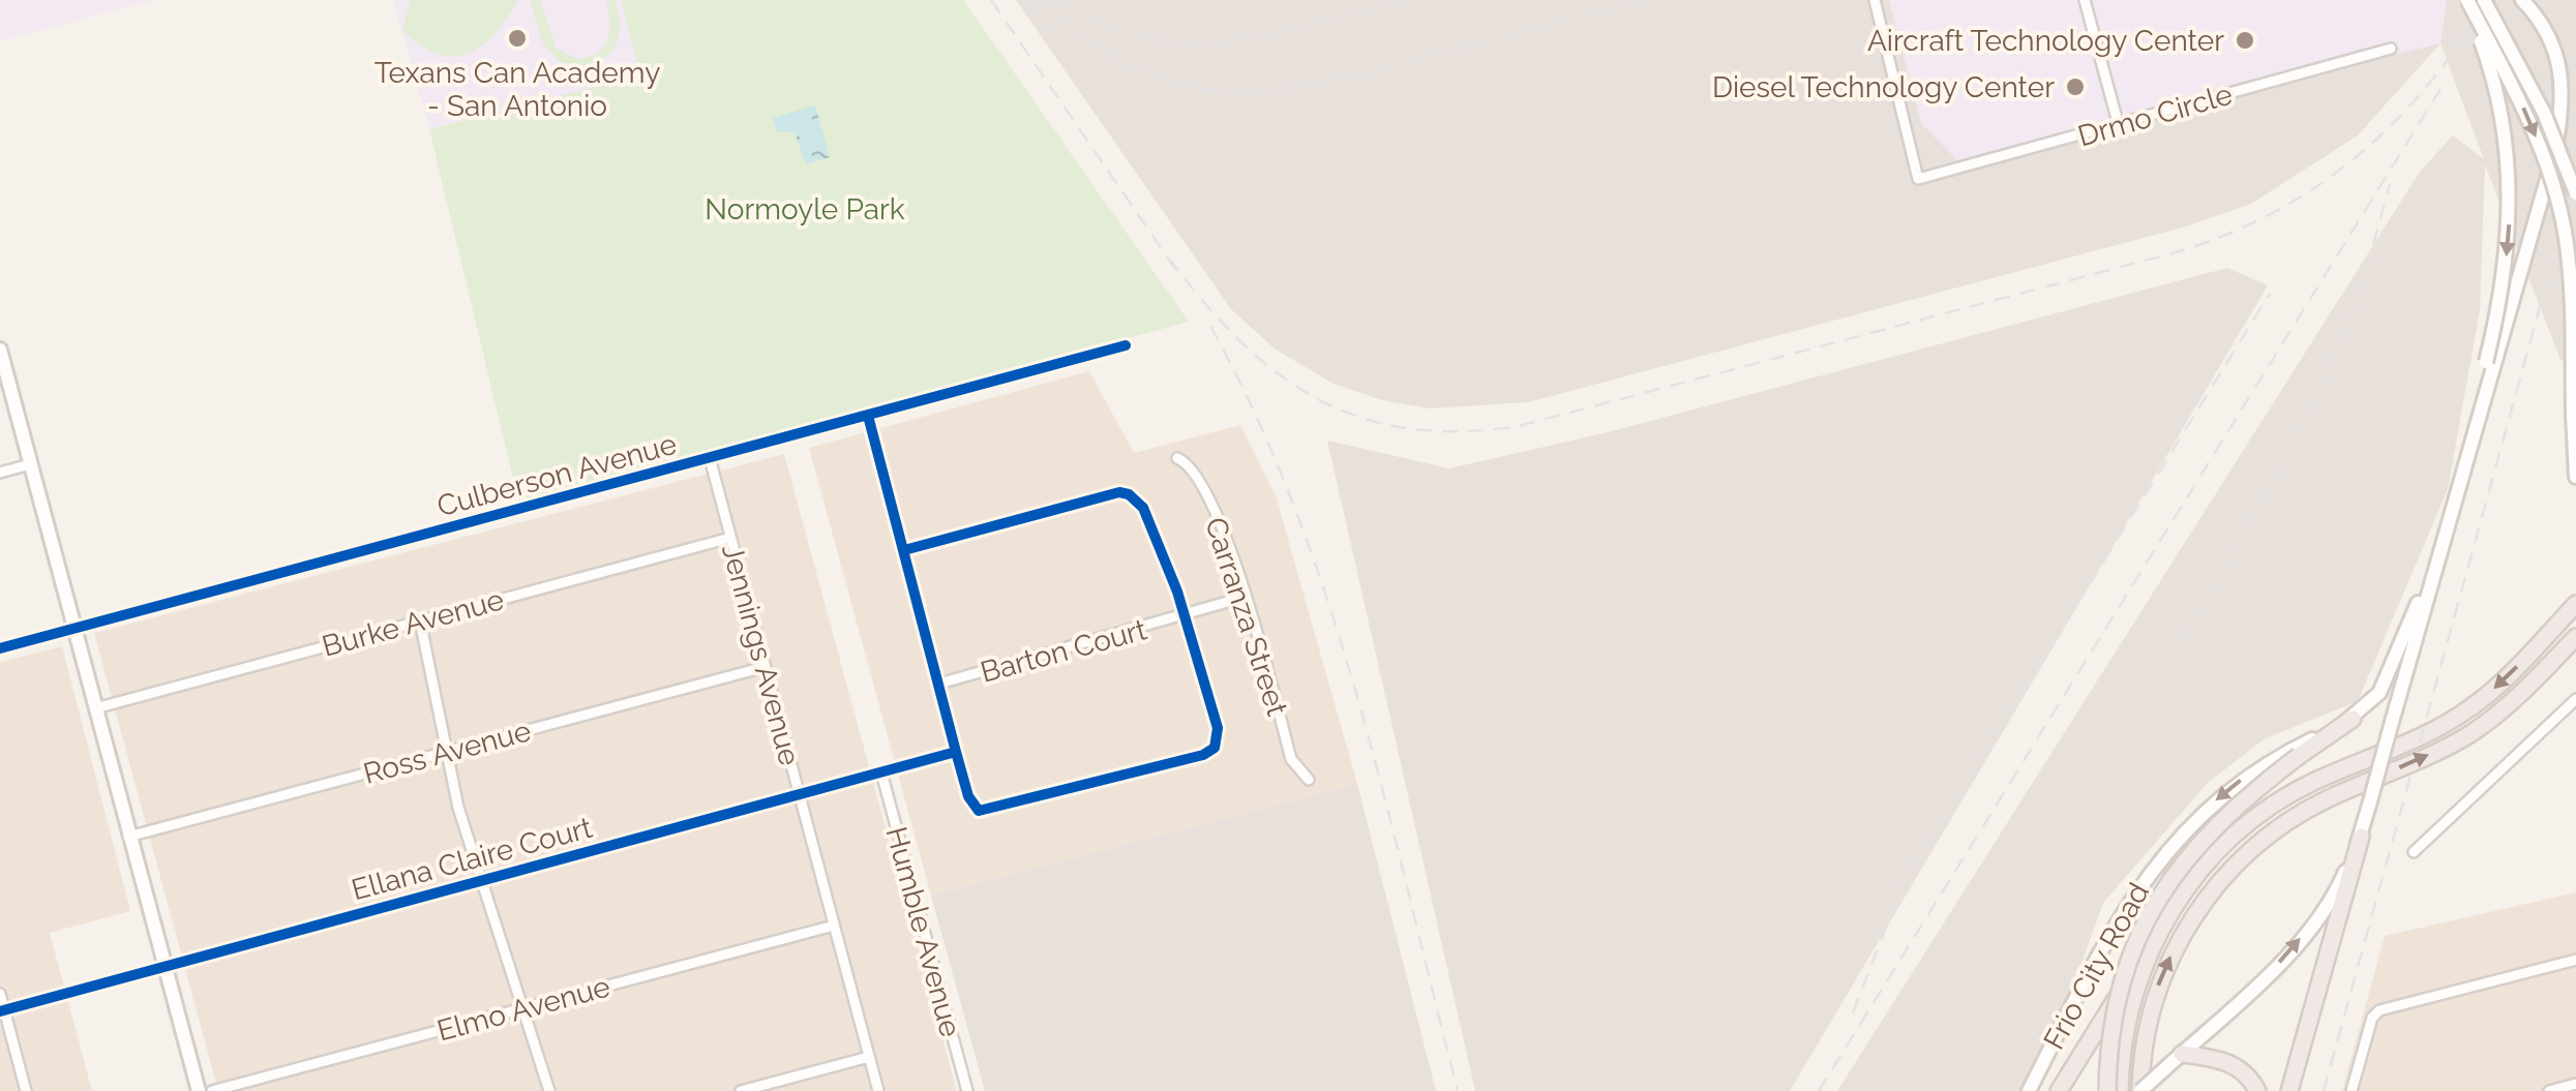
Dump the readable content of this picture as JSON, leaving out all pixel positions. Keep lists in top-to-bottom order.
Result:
{
  "streets": {
    "main road": ["Frio City Road"],
    "street": [
      "Drmo Circle",
      "Culberson Avenue",
      "Carranza Street",
      "Burke Avenue",
      "Barton Court",
      "Jennings Avenue",
      "Ross Avenue",
      "Ellana Claire Court",
      "Humble Avenue",
      "Elmo Avenue"
    ]
  },
  "crossings": [
    ["Culberson Avenue", "Jennings Avenue"],
    ["Carranza Street", "Barton Court"],
    ["Burke Avenue", "Jennings Avenue"],
    ["Jennings Avenue", "Ross Avenue"],
    ["Jennings Avenue", "Ellana Claire Court"],
    ["Jennings Avenue", "Elmo Avenue"],
    ["Ellana Claire Court", "Humble Avenue"]
  ],
  "parks": ["Normoyle Park"],
  "places": ["Texans Can Academy - San Antonio", "Aircraft Technology Center", "Diesel Technology Center"]
}
